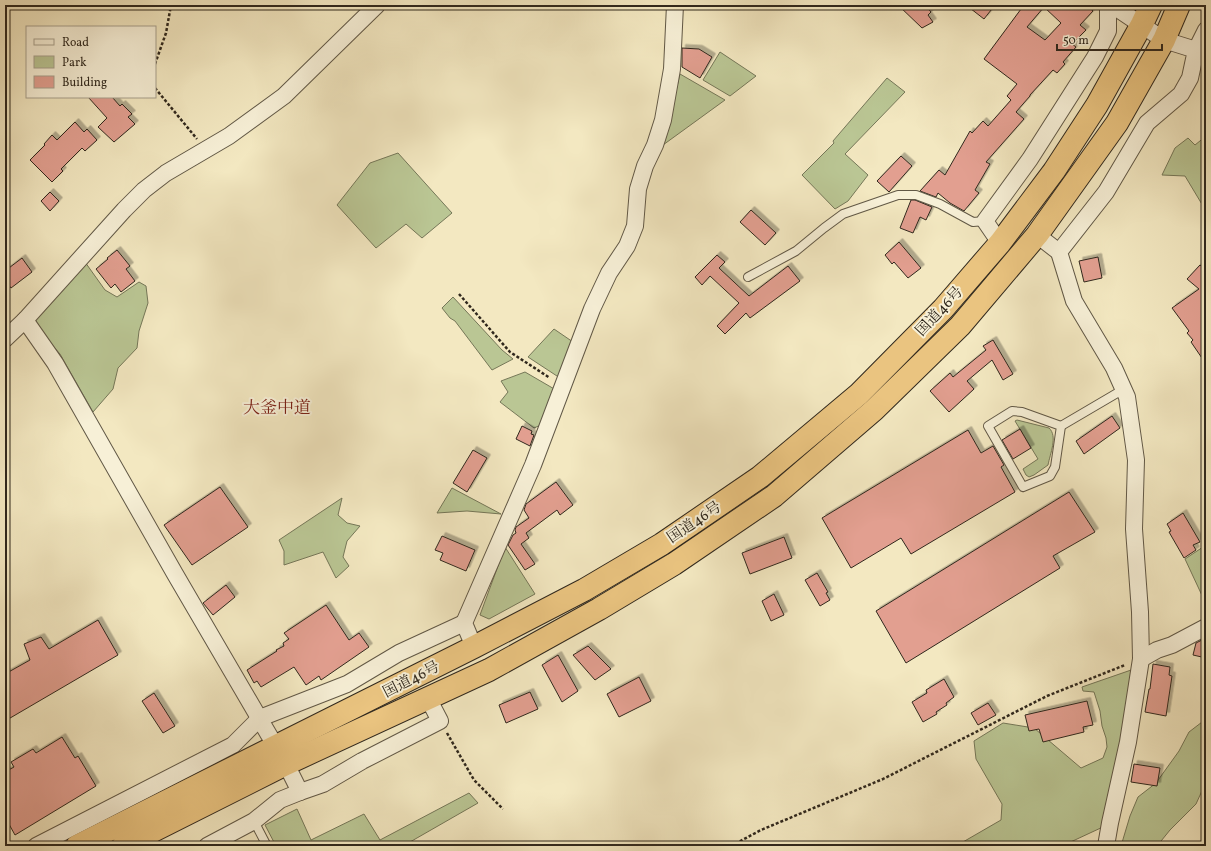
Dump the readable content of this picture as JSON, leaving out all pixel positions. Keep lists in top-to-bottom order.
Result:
{
  "streets": {
    "highway": ["国道46号"]
  },
  "districts": ["大釜中道"],
  "legend": ["Road", "Park", "Building"],
  "scale_bar": "50 m"
}
